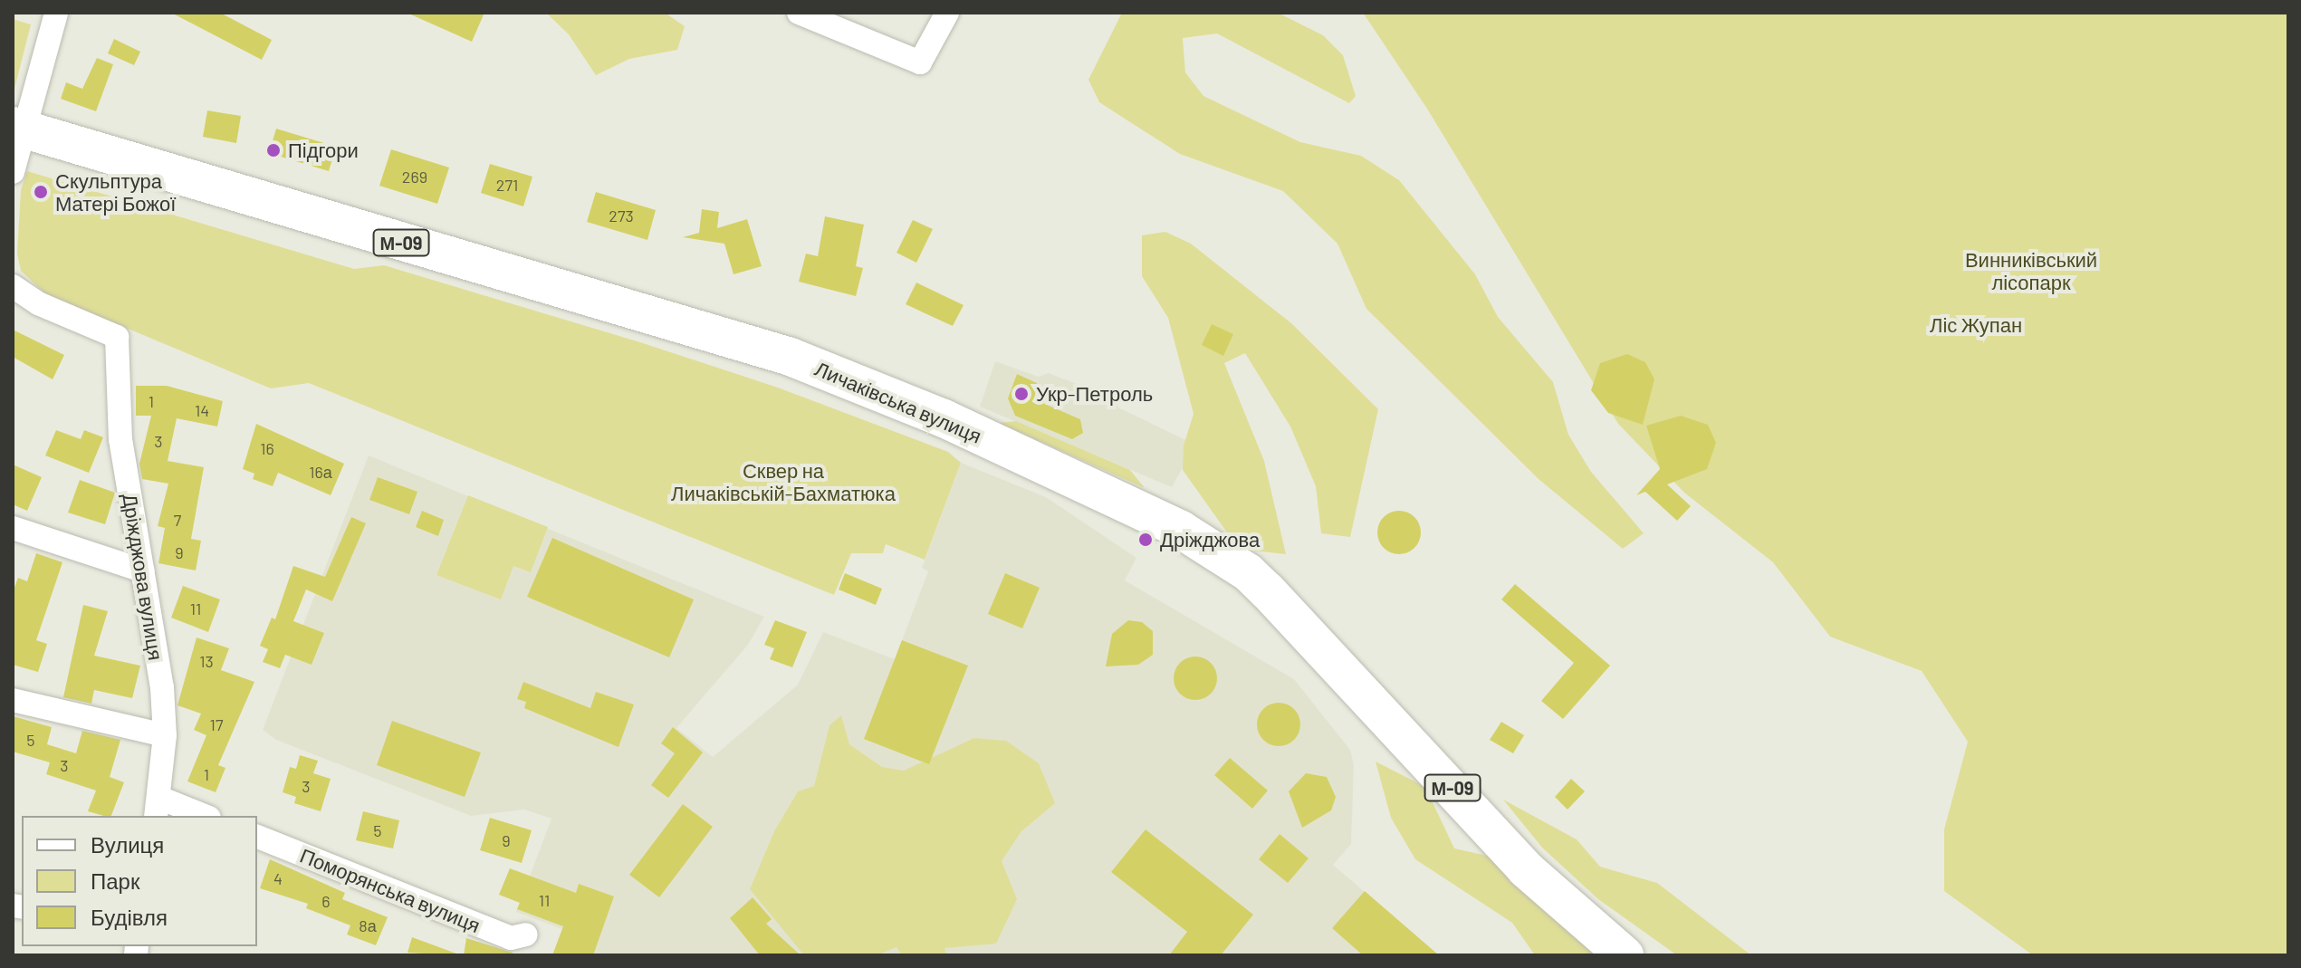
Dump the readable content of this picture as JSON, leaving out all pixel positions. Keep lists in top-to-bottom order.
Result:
{
  "streets": {
    "main road": ["М-09", "Личаківська вулиця"],
    "street": ["Дріжджова вулиця", "Поморянська вулиця"]
  },
  "parks": ["Винниківський лісопарк", "Ліс Жупан", "Сквер на Личаківській-Бахматюка"],
  "places": [
    "Підгори",
    "Скульптура Матері Божої",
    "Укр-Петроль",
    "Дріжджова"
  ],
  "house_numbers": [
    "269",
    "271",
    "273",
    "1",
    "14",
    "3",
    "16",
    "16а",
    "7",
    "9",
    "11",
    "13",
    "17",
    "5",
    "3",
    "1",
    "3",
    "5",
    "9",
    "4",
    "11",
    "6",
    "8а"
  ],
  "legend": ["Вулиця", "Парк", "Будівля"]
}
